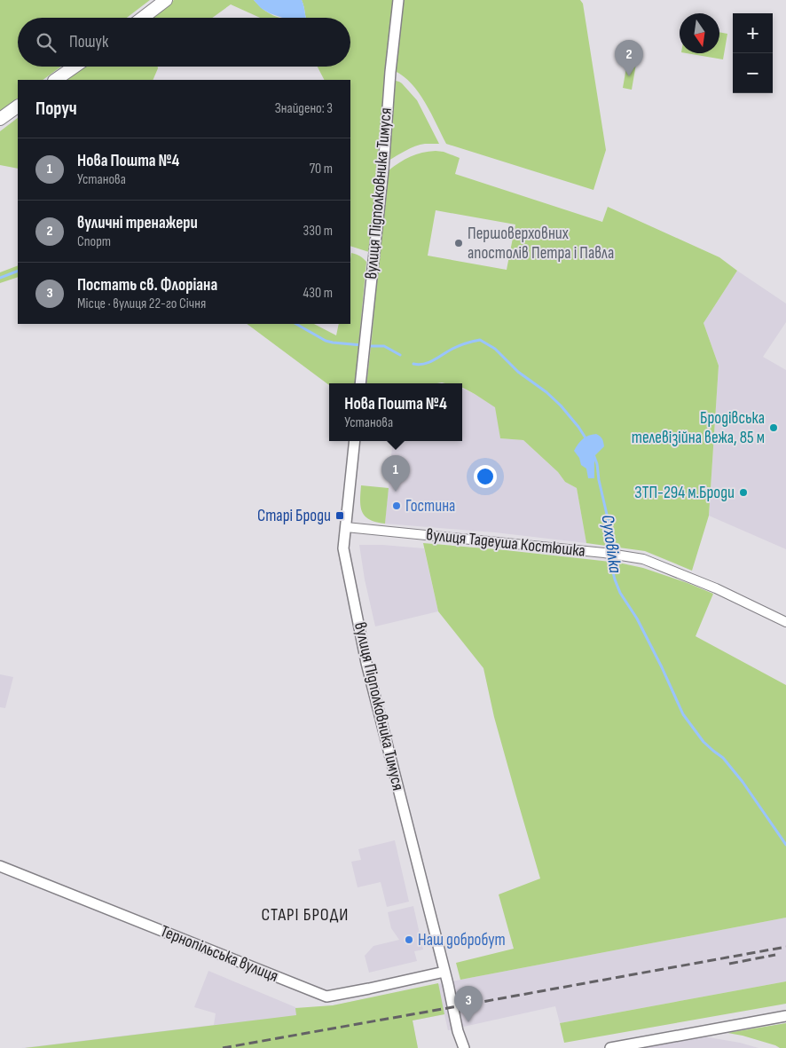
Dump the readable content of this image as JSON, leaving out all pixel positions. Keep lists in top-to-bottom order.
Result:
{
  "streets": {
    "main road": ["вулиця Підполковника Тимуся", "Тернопільська вулиця"],
    "street": ["вулиця Тадеуша Костюшка"]
  },
  "crossings": [
    ["вулиця Підполковника Тимуся", "вулиця Тадеуша Костюшка"],
    ["вулиця Підполковника Тимуся", "Тернопільська вулиця"]
  ],
  "districts": ["СТАРІ БРОДИ"],
  "water": ["Суховілка"],
  "places": {
    "other": [
      "Першоверховних апостолів Петра і Павла",
      "Бродівська телевізійна вежа, 85 м",
      "ЗТП-294 м.Броди",
      "Гостина",
      "Наш добробут"
    ],
    "transit": ["Старі Броди"]
  },
  "north": "bottom",
  "page": {
    "map_buttons": ["+", "−"],
    "search": "Пошук",
    "pins": ["2", "1", "3"],
    "heading": ["Поруч", "Знайдено: 3"],
    "list": [
      {
        "mark": "1",
        "name": "Нова Пошта №4",
        "note": "Установа",
        "value": "70 m"
      },
      {
        "mark": "2",
        "name": "вуличні тренажери",
        "note": "Спорт",
        "value": "330 m"
      },
      {
        "mark": "3",
        "name": "Постать св. Флоріана",
        "note": "Місце · вулиця 22-го Січня",
        "value": "430 m"
      }
    ],
    "popup": ["Нова Пошта №4", "Установа"]
  }
}
